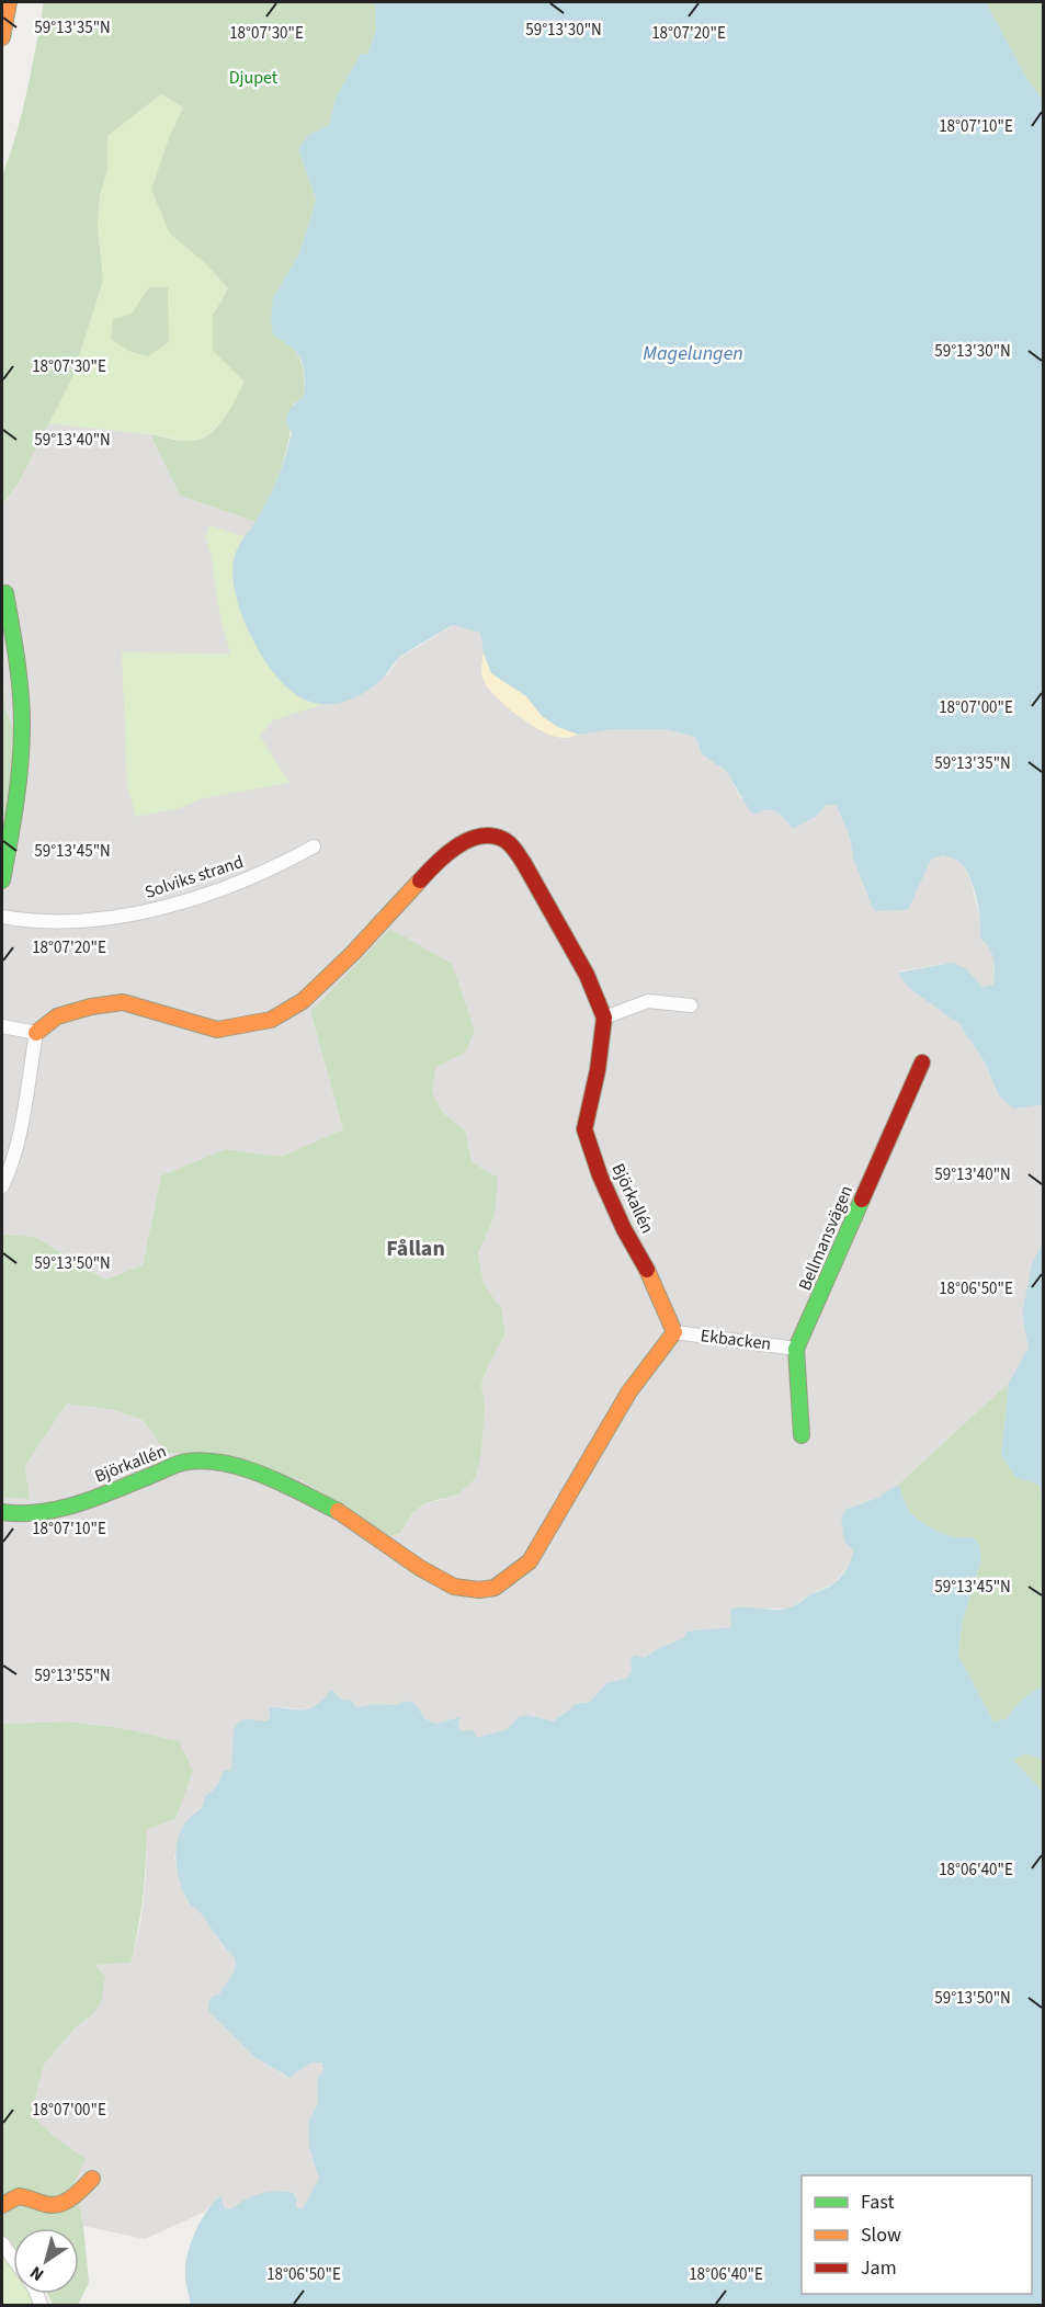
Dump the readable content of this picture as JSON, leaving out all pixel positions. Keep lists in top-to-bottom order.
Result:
{
  "streets": {
    "main road": ["Björkallén", "Bellmansvägen"],
    "street": ["Solviks strand", "Ekbacken"]
  },
  "crossings": [
    ["Björkallén", "Ekbacken"],
    ["Bellmansvägen", "Ekbacken"]
  ],
  "districts": ["Fållan"],
  "water": ["Magelungen"],
  "parks": ["Djupet"],
  "legend": ["Fast", "Slow", "Jam"],
  "north": "bottom left",
  "coordinates": [
    "59°13'35\"N",
    "59°13'30\"N",
    "18°07'30\"E",
    "18°07'20\"E",
    "18°07'10\"E",
    "59°13'40\"N",
    "18°07'00\"E",
    "59°13'45\"N",
    "59°13'50\"N",
    "18°06'50\"E",
    "59°13'55\"N",
    "18°06'40\"E"
  ]
}
